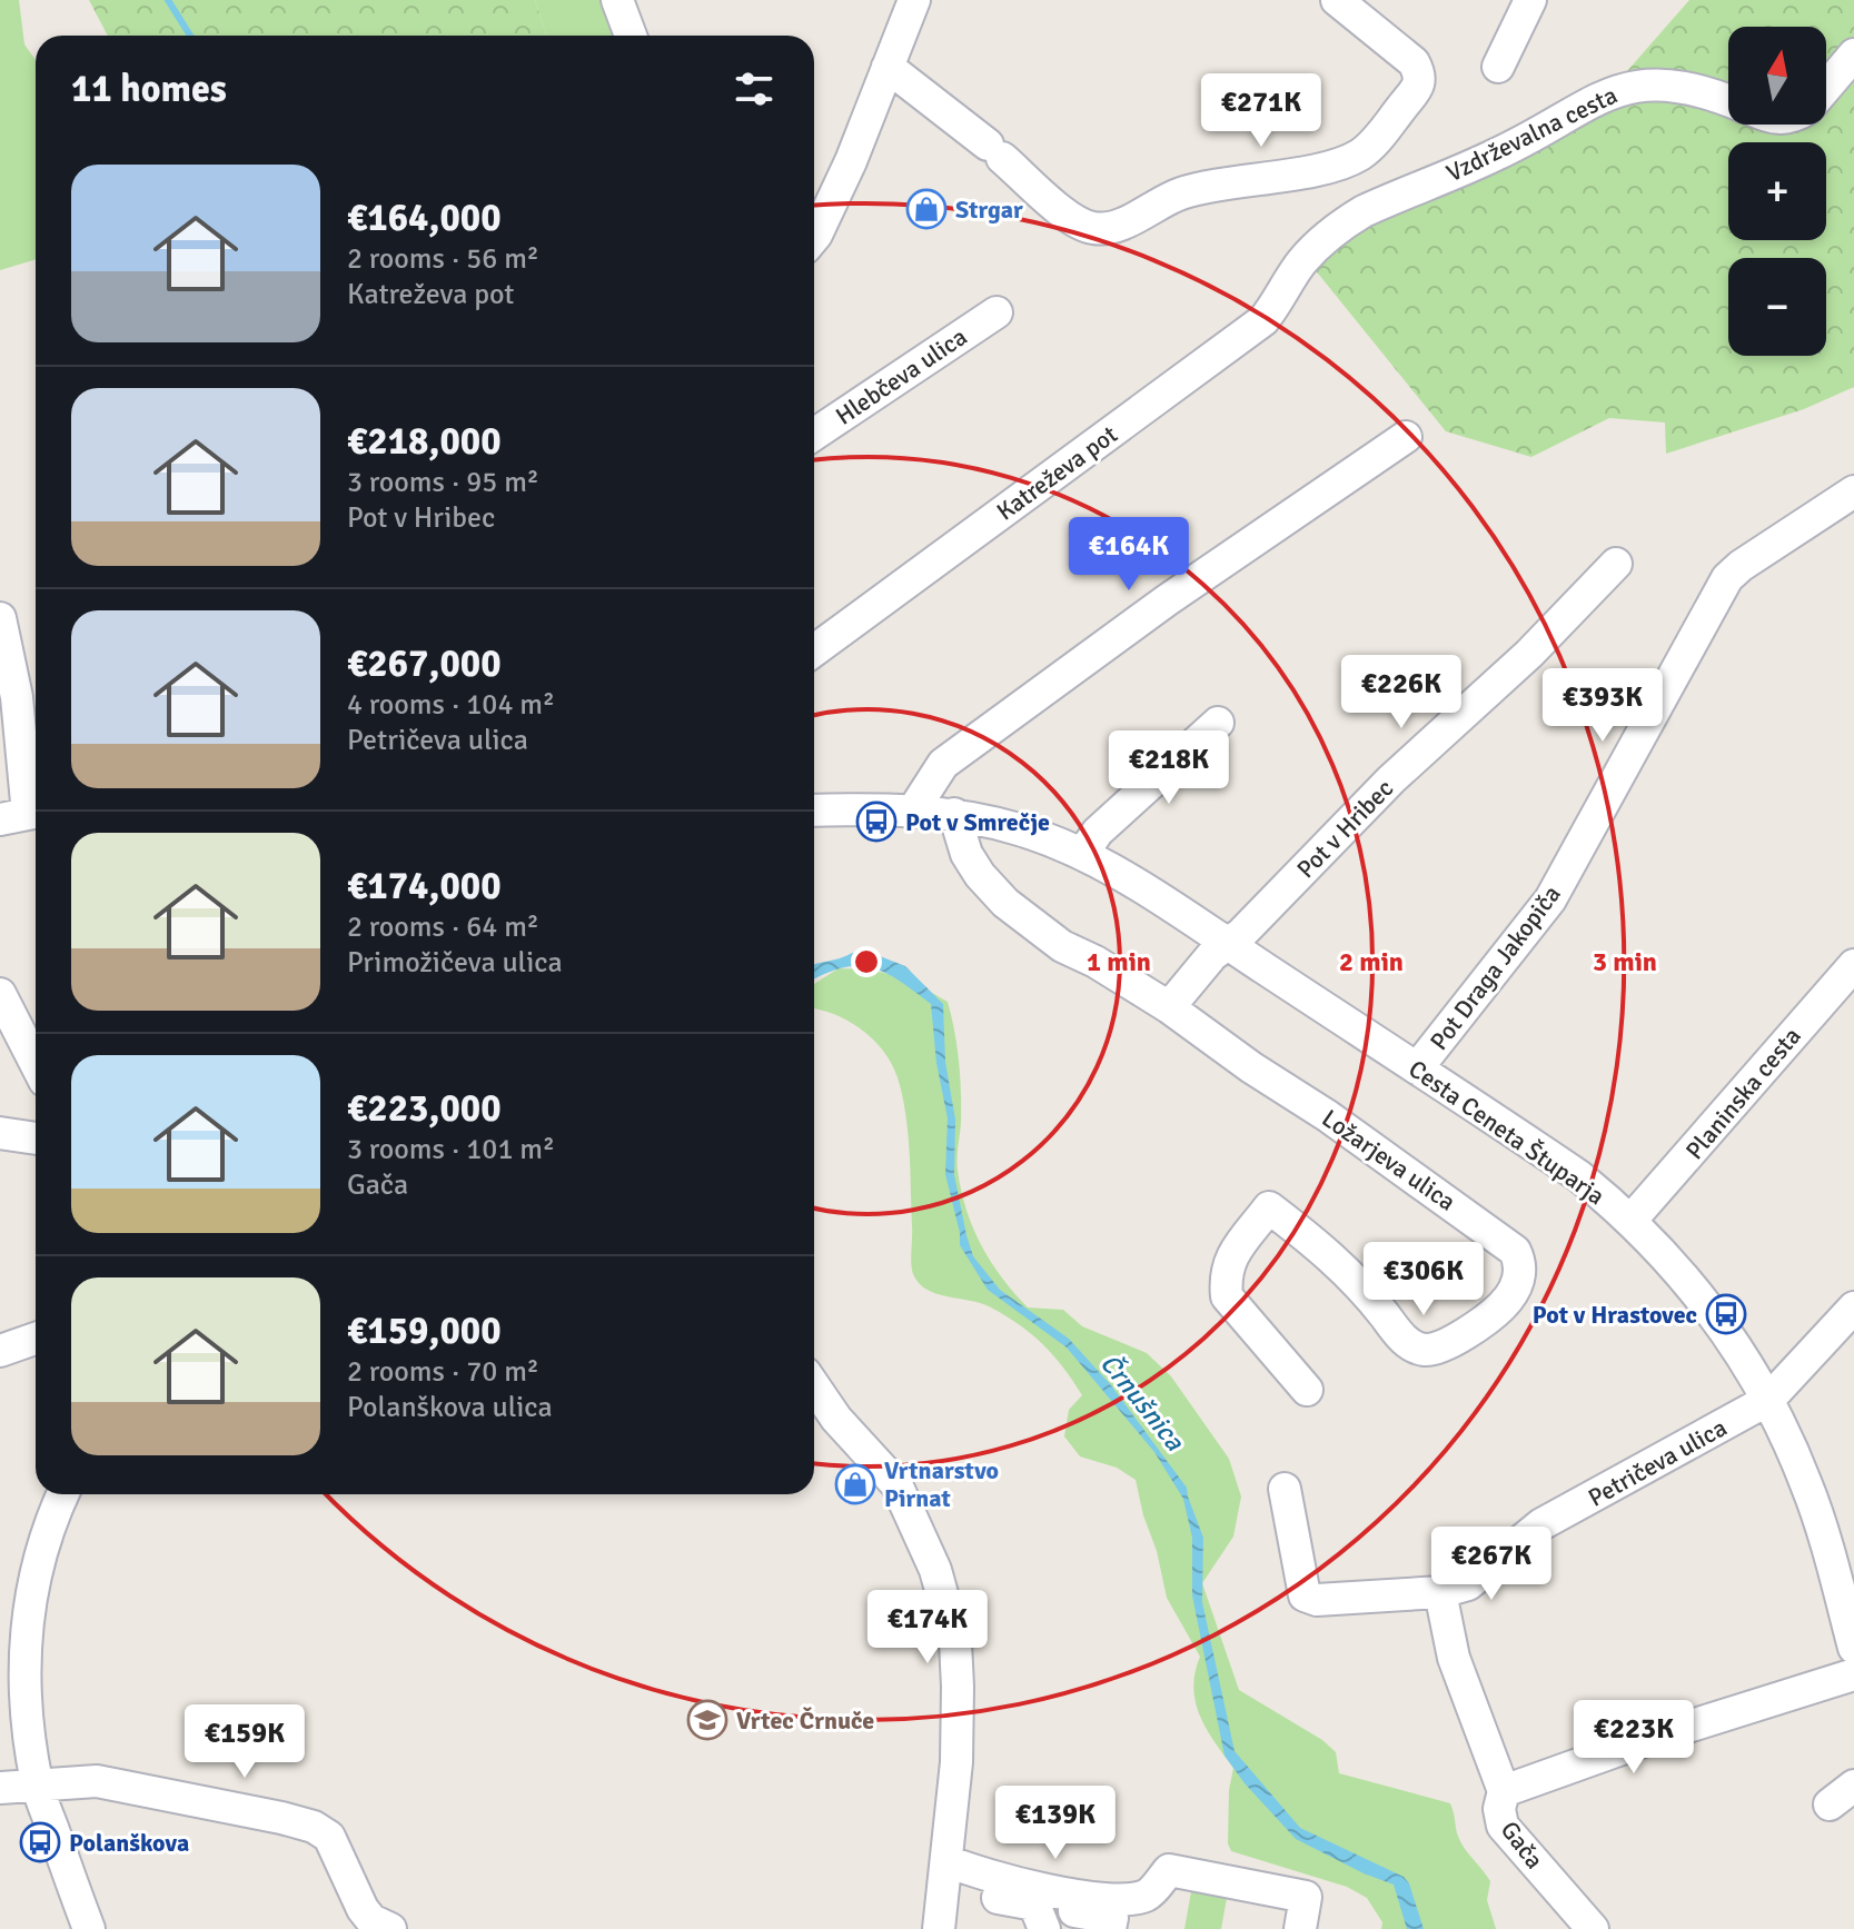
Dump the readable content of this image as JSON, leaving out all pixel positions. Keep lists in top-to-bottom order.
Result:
{
  "streets": {
    "street": [
      "Vzdrževalna cesta",
      "Hlebčeva ulica",
      "Katreževa pot",
      "Pot v Hribec",
      "Pot Draga Jakopiča",
      "Planinska cesta",
      "Cesta Ceneta Štuparja",
      "Ložarjeva ulica",
      "Petričeva ulica",
      "Gača"
    ]
  },
  "crossings": [
    ["Vzdrževalna cesta", "Katreževa pot"],
    ["Pot v Hribec", "Cesta Ceneta Štuparja"],
    ["Pot v Hribec", "Ložarjeva ulica"],
    ["Pot Draga Jakopiča", "Cesta Ceneta Štuparja"],
    ["Planinska cesta", "Cesta Ceneta Štuparja"],
    ["Cesta Ceneta Štuparja", "Petričeva ulica"]
  ],
  "water": ["Črnušnica"],
  "places": {
    "shop": ["Strgar", "Vrtnarstvo Pirnat"],
    "bus stop": ["Pot v Smrečje", "Pot v Hrastovec", "Polanškova"],
    "school or university": ["Vrtec Črnuče"]
  },
  "north": "top",
  "page": {
    "map_buttons": ["+", "−"],
    "heading": "11 homes",
    "price": [
      "€271K",
      "€164K",
      "€226K",
      "€393K",
      "€218K",
      "€306K",
      "€267K",
      "€174K",
      "€223K",
      "€159K",
      "€139K"
    ],
    "list": [
      {
        "name": "€164,000",
        "note": "2 rooms · 56 m² · Katreževa pot"
      },
      {
        "name": "€218,000",
        "note": "3 rooms · 95 m² · Pot v Hribec"
      },
      {
        "name": "€267,000",
        "note": "4 rooms · 104 m² · Petričeva ulica"
      },
      {
        "name": "€174,000",
        "note": "2 rooms · 64 m² · Primožičeva ulica"
      },
      {
        "name": "€223,000",
        "note": "3 rooms · 101 m² · Gača"
      },
      {
        "name": "€159,000",
        "note": "2 rooms · 70 m² · Polanškova ulica"
      }
    ]
  },
  "rings": ["1 min", "2 min", "3 min"]
}
